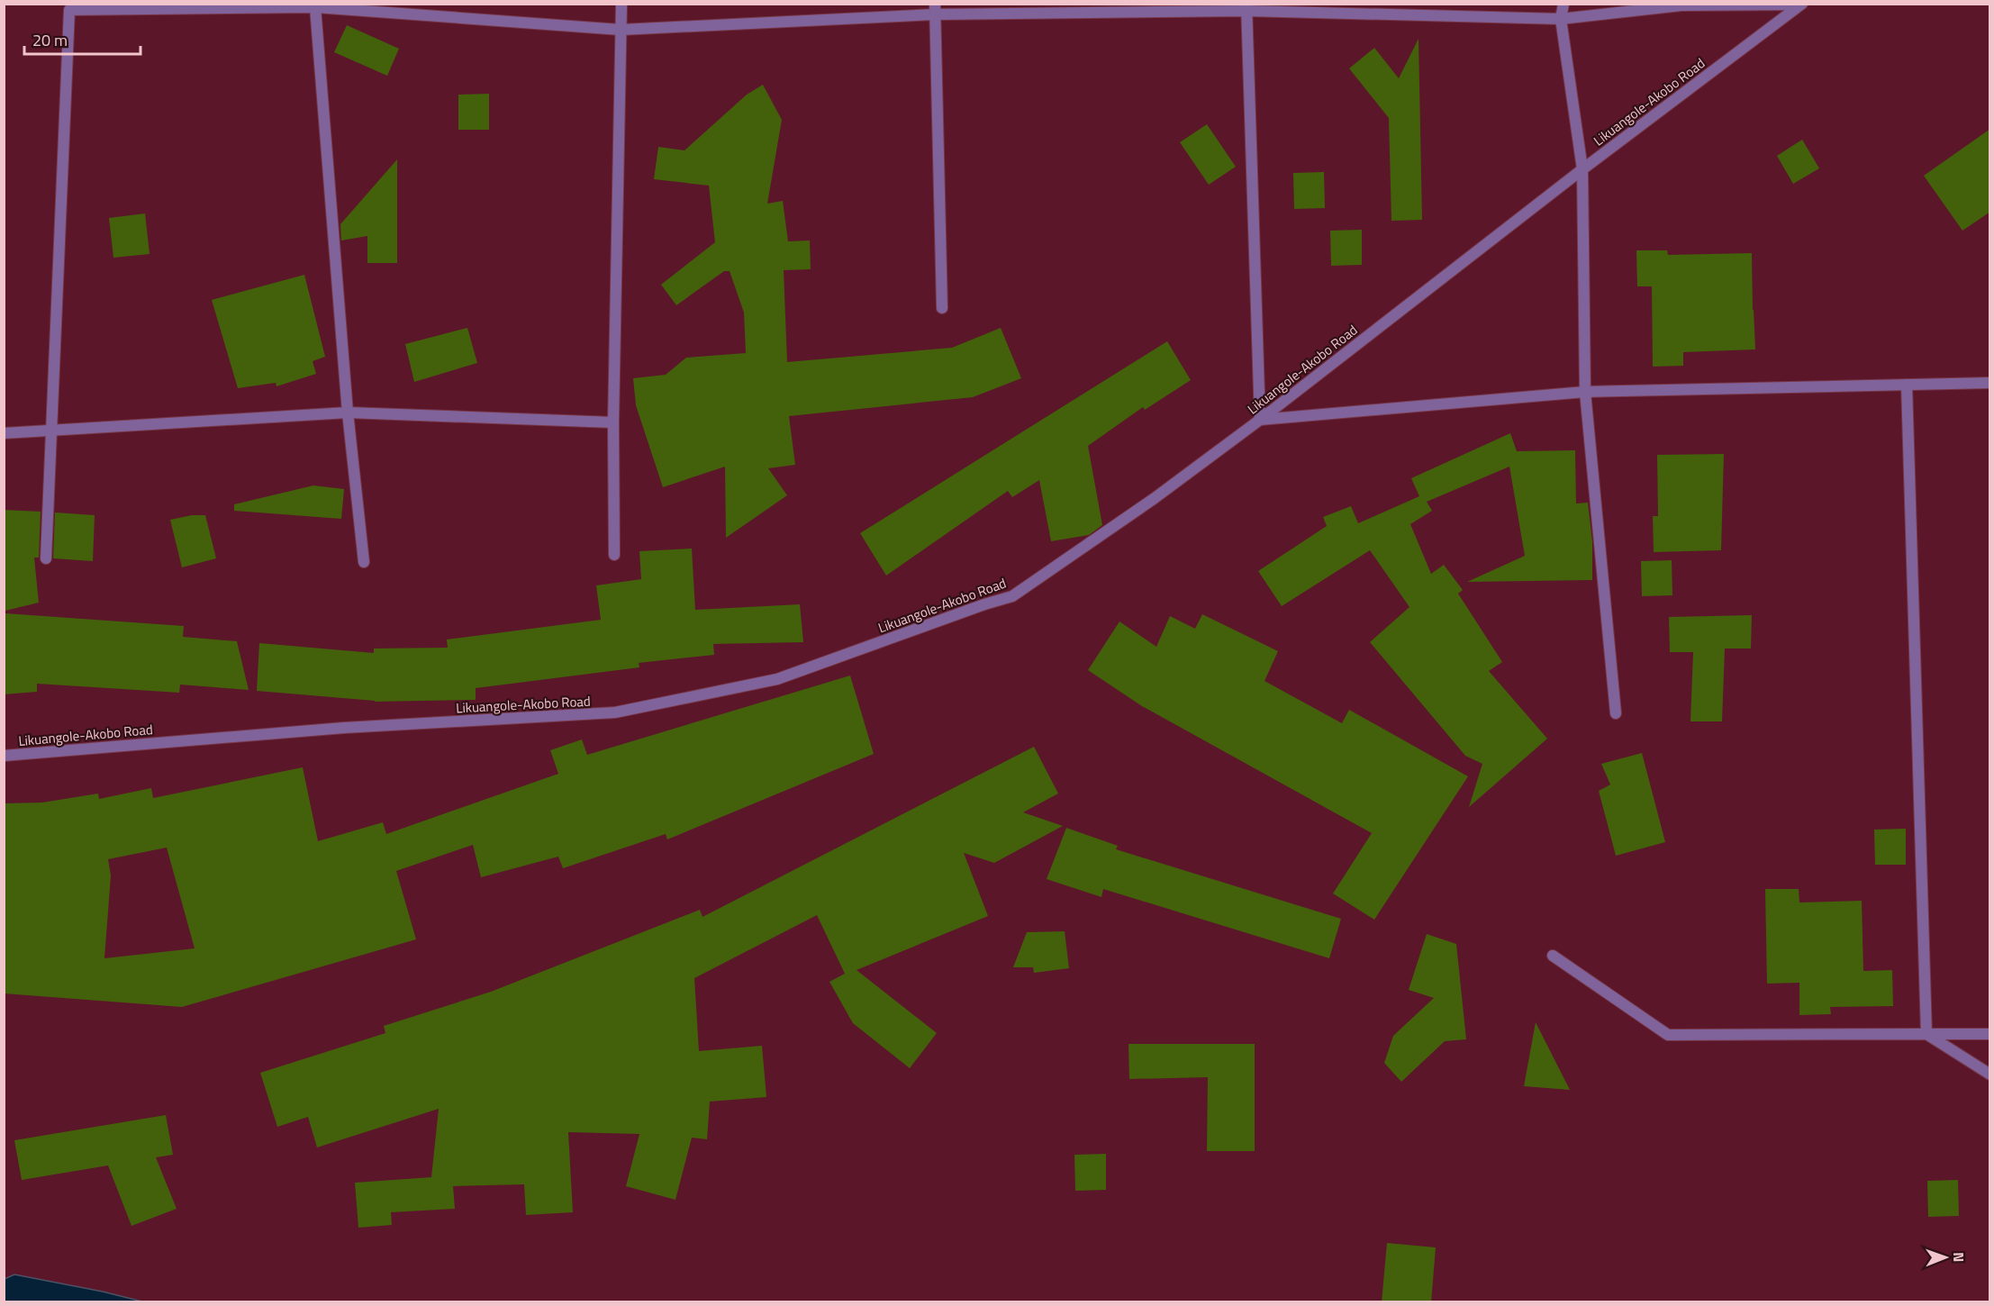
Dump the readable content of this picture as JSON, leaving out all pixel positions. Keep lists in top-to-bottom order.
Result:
{
  "streets": {
    "street": ["Likuangole-Akobo Road"]
  },
  "scale_bar": "20 m",
  "north": "right"
}
